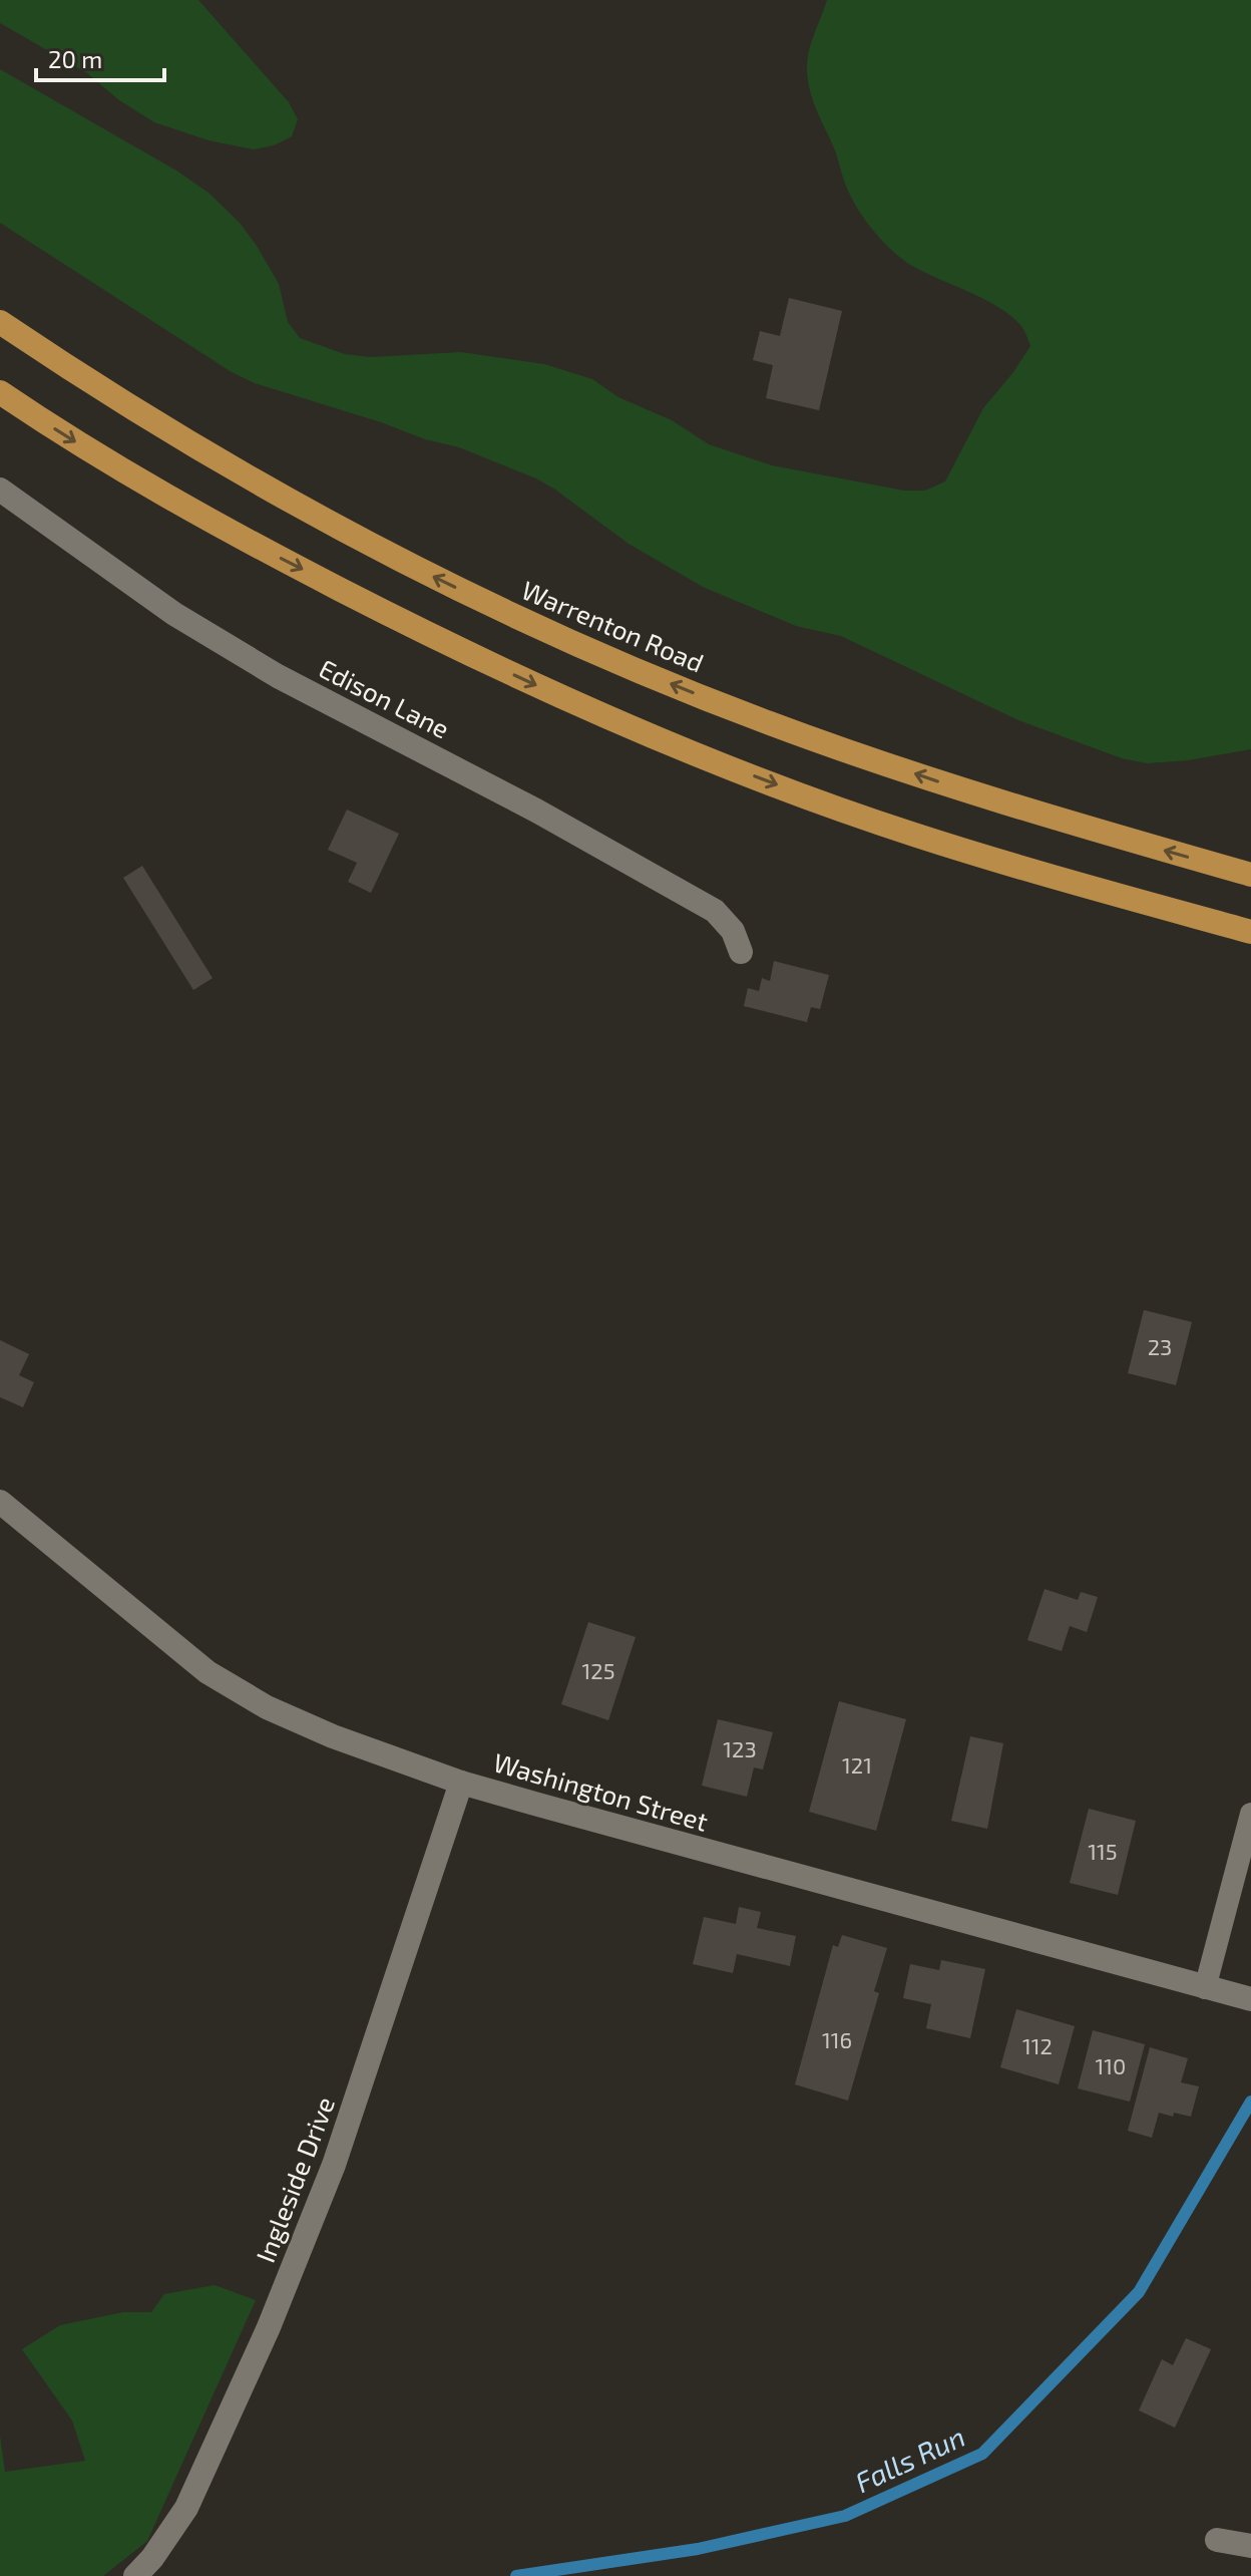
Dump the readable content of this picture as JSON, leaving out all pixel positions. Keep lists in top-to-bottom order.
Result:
{
  "streets": {
    "main road": ["Warrenton Road"],
    "street": ["Edison Lane", "Washington Street", "Ingleside Drive"]
  },
  "crossings": [
    ["Washington Street", "Ingleside Drive"]
  ],
  "water": ["Falls Run"],
  "house_numbers": [
    "23",
    "125",
    "123",
    "121",
    "115",
    "116",
    "112",
    "110"
  ],
  "scale_bar": "20 m"
}
